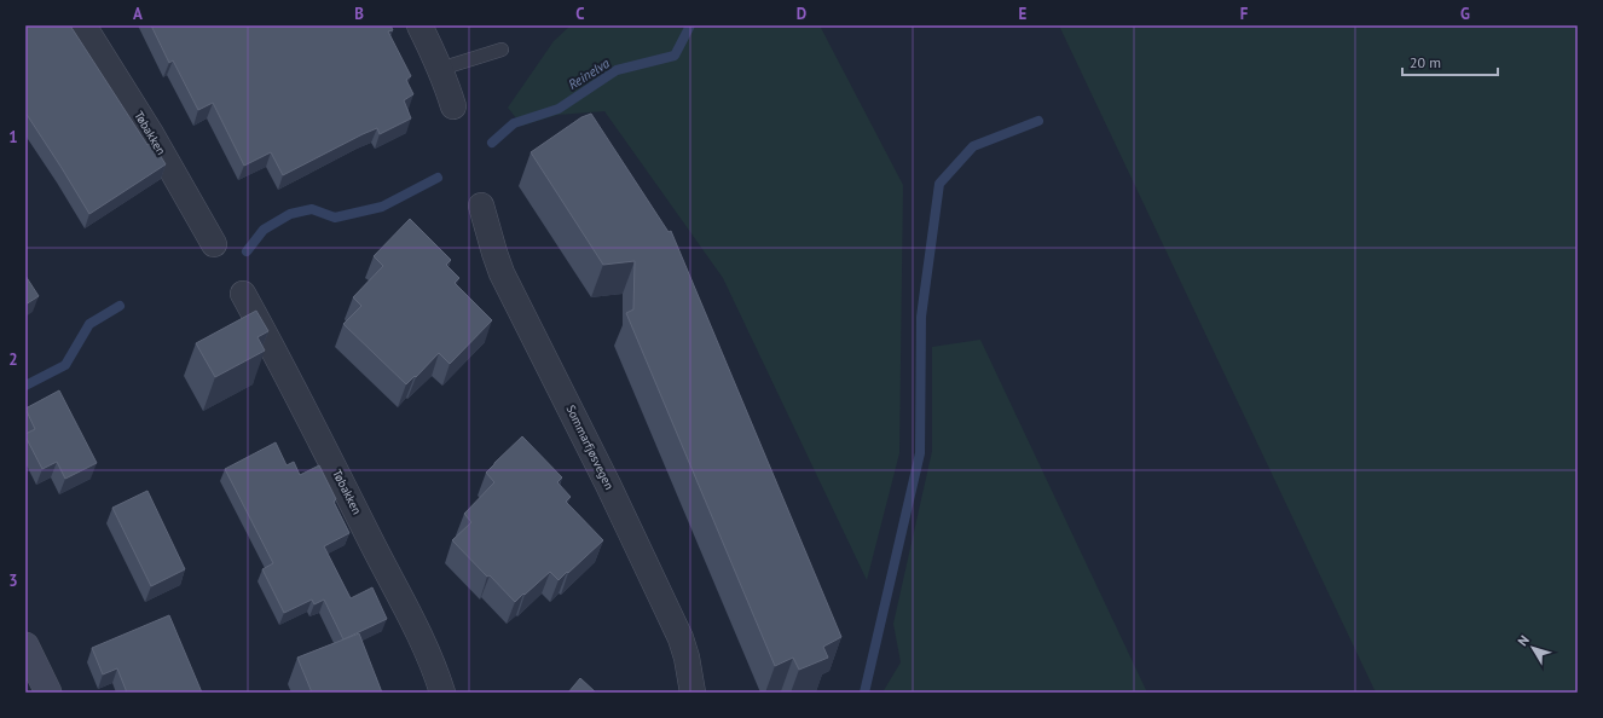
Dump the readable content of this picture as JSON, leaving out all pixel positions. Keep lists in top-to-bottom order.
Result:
{
  "streets": {
    "street": ["Tøbakken", "Sommarfjøsvegen"]
  },
  "water": ["Reinelva"],
  "scale_bar": "20 m",
  "north": "top left",
  "grid": {
    "columns": [
      "A",
      "B",
      "C",
      "D",
      "E",
      "F",
      "G"
    ],
    "rows": ["1", "2", "3"]
  }
}
